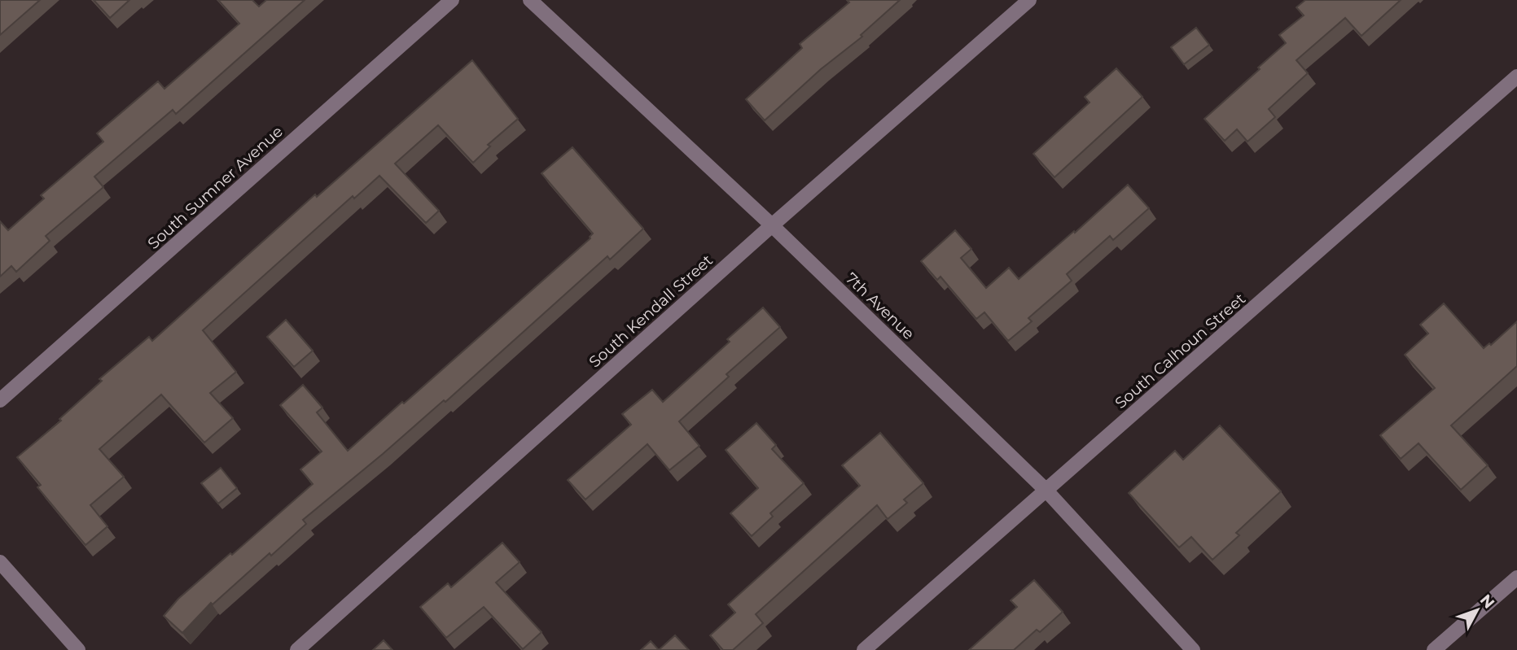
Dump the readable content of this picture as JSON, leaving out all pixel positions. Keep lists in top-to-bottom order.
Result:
{
  "streets": {
    "street": [
      "South Sumner Avenue",
      "7th Avenue",
      "South Kendall Street",
      "South Calhoun Street"
    ]
  },
  "crossings": [
    ["7th Avenue", "South Kendall Street"],
    ["7th Avenue", "South Calhoun Street"]
  ],
  "north": "top right"
}
